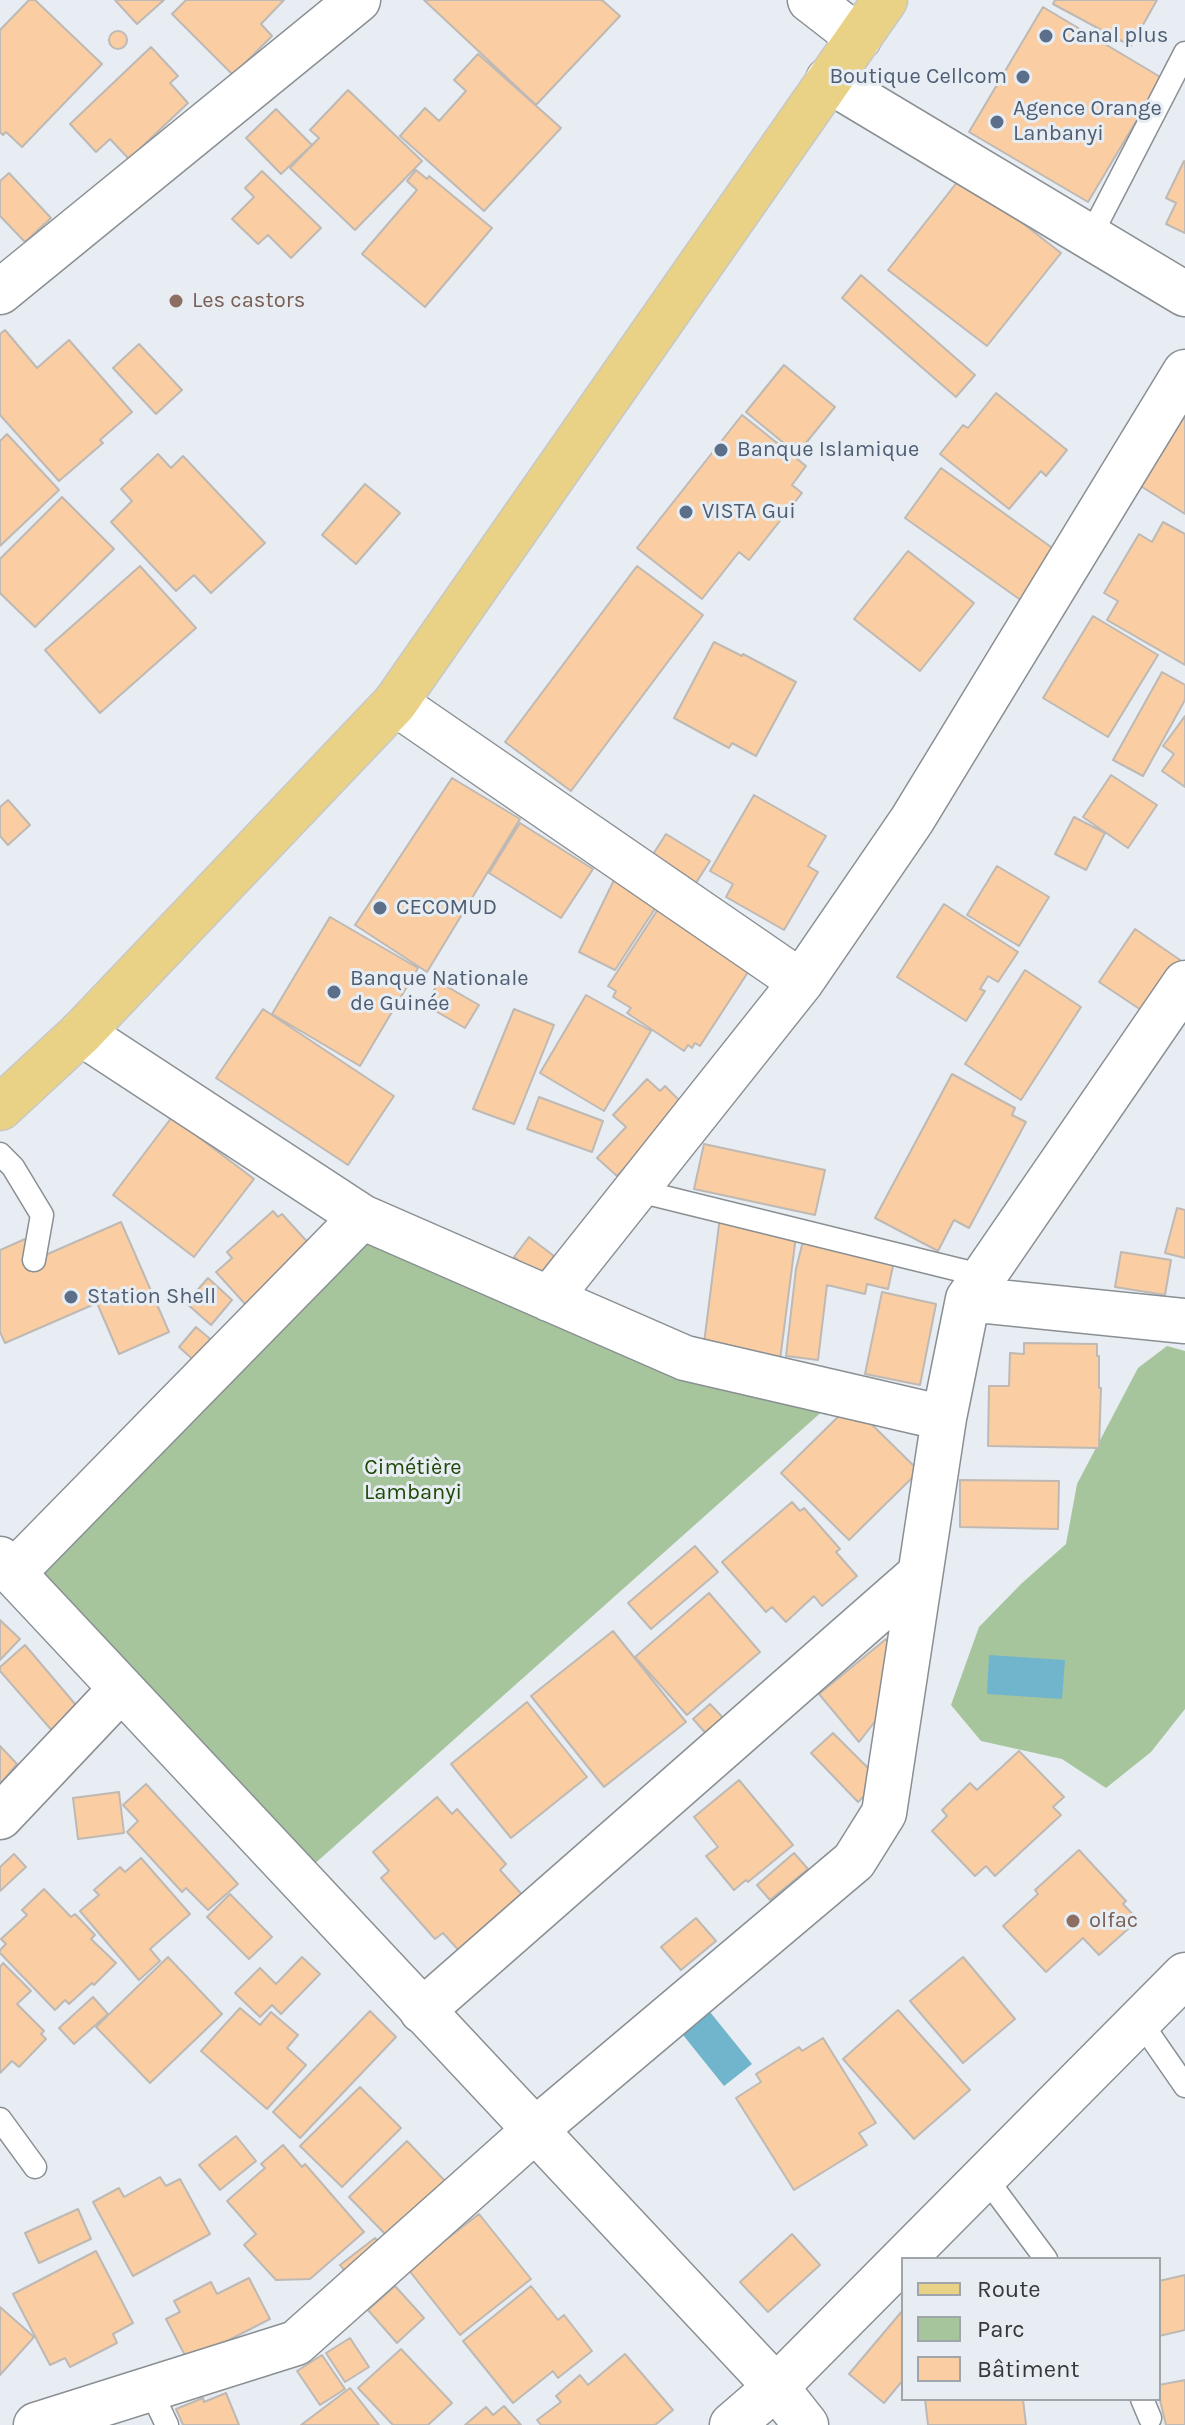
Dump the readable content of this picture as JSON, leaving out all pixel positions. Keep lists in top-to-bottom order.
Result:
{
  "parks": ["Cimétière Lambanyi"],
  "places": [
    "Canal plus",
    "Boutique Cellcom",
    "Agence Orange Lanbanyi",
    "Les castors",
    "Banque Islamique",
    "VISTA Gui",
    "CECOMUD",
    "Banque Nationale de Guinée",
    "Station Shell",
    "olfac"
  ],
  "legend": ["Route", "Parc", "Bâtiment"]
}
